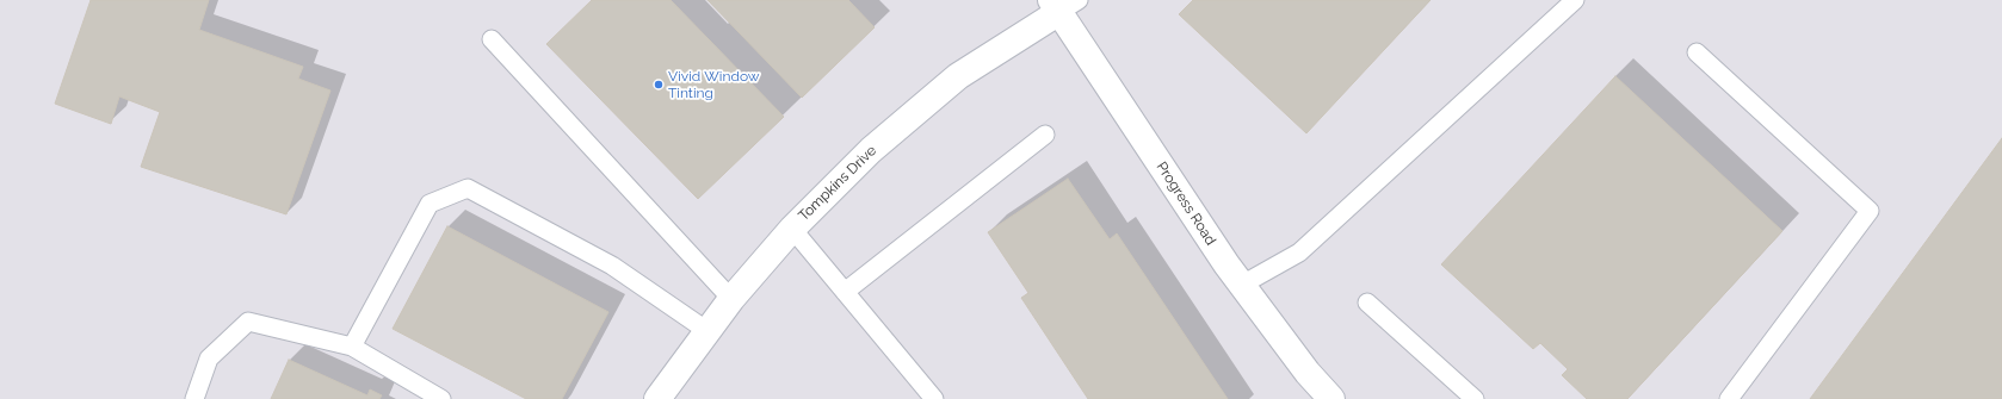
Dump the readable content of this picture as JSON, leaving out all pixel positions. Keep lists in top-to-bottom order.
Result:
{
  "streets": {
    "street": ["Tompkins Drive", "Progress Road"]
  },
  "crossings": [
    ["Tompkins Drive", "Progress Road"]
  ],
  "places": ["Vivid Window Tinting"]
}
